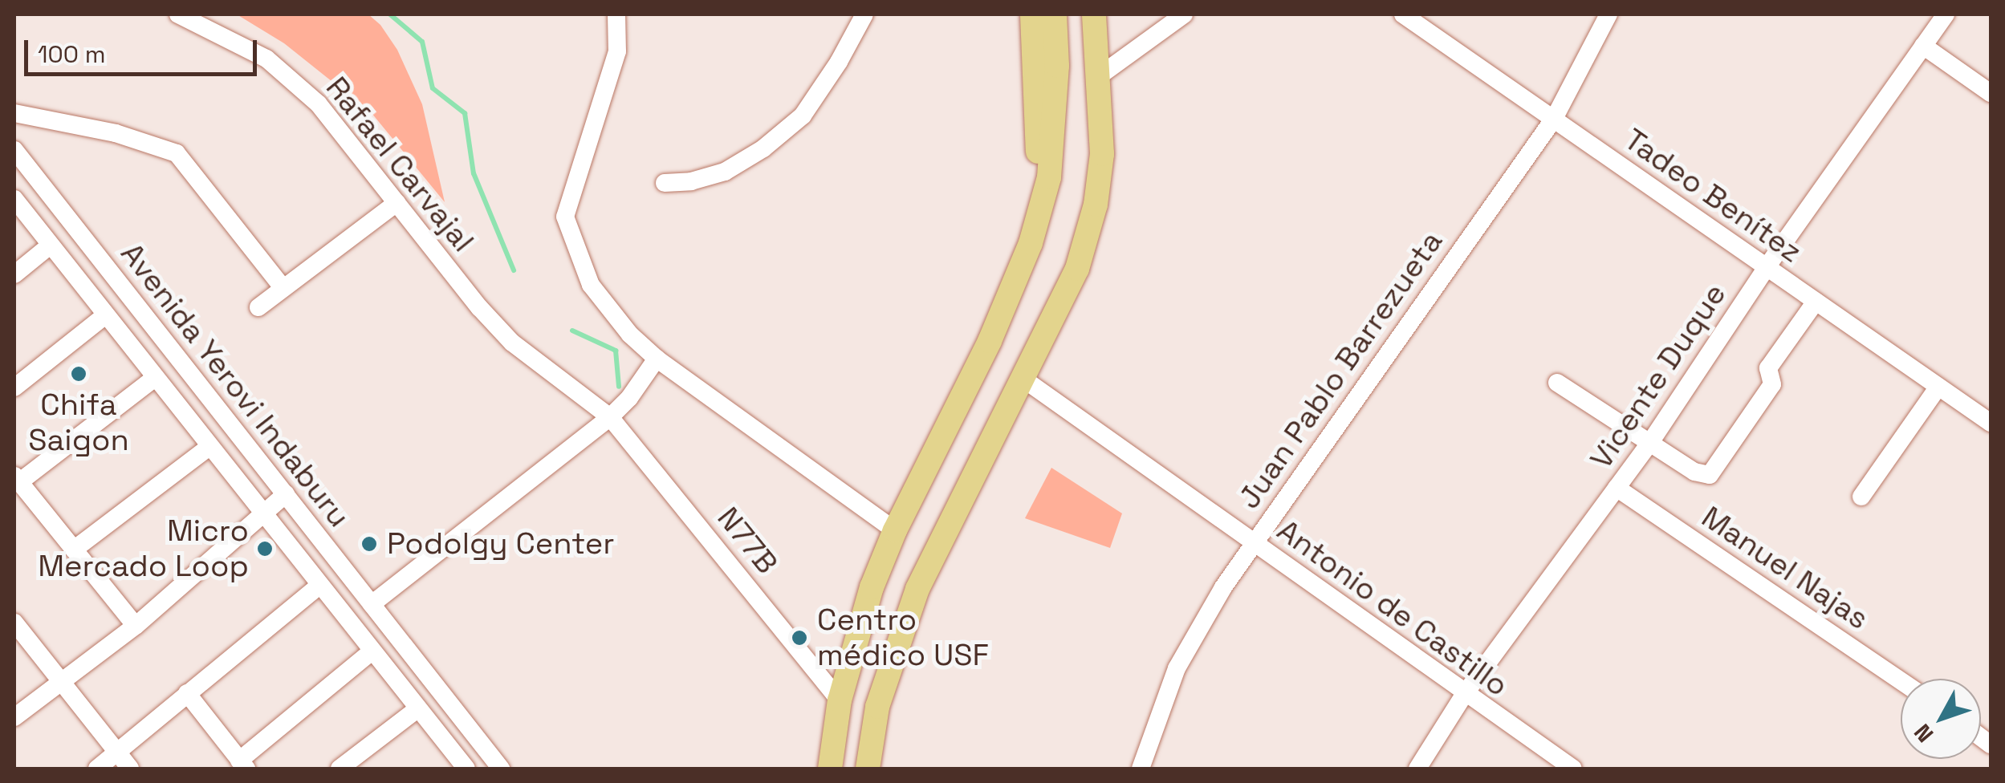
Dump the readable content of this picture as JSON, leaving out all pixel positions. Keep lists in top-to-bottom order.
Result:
{
  "streets": {
    "street": [
      "Rafael Carvajal",
      "Tadeo Benítez",
      "Juan Pablo Barrezueta",
      "Vicente Duque",
      "Avenida Yerovi Indaburu",
      "N77B",
      "Manuel Najas",
      "Antonio de Castillo"
    ]
  },
  "crossings": [
    ["Rafael Carvajal", "N77B"],
    ["Tadeo Benítez", "Juan Pablo Barrezueta"],
    ["Tadeo Benítez", "Vicente Duque"],
    ["Juan Pablo Barrezueta", "Antonio de Castillo"],
    ["Vicente Duque", "Manuel Najas"],
    ["Vicente Duque", "Antonio de Castillo"]
  ],
  "places": [
    "Chifa Saigon",
    "Podolgy Center",
    "Micro Mercado Loop",
    "Centro médico USF"
  ],
  "scale_bar": "100 m",
  "north": "bottom left"
}
